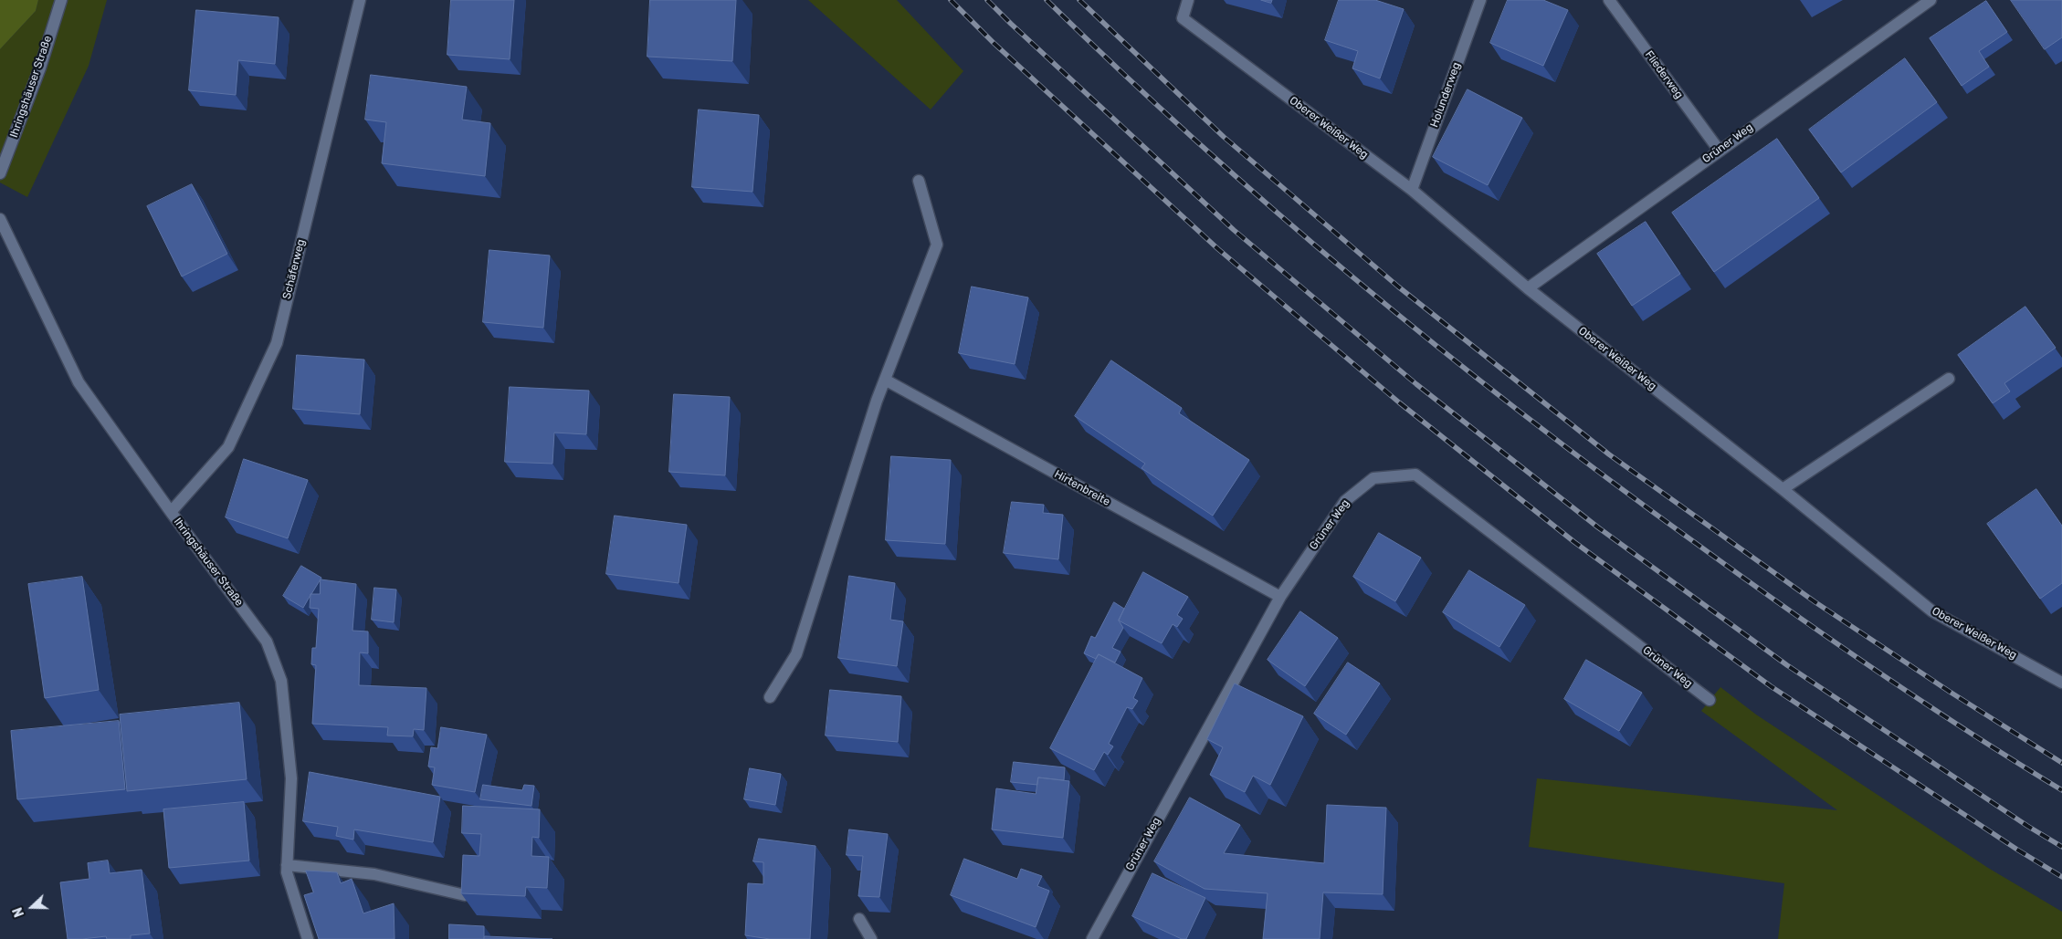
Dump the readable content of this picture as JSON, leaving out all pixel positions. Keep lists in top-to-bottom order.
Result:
{
  "streets": {
    "street": [
      "Fliederweg",
      "Ihringshäuser Straße",
      "Holunderweg",
      "Oberer Weißer Weg",
      "Grüner Weg",
      "Schäferweg",
      "Hirtenbreite"
    ]
  },
  "crossings": [
    ["Fliederweg", "Grüner Weg"],
    ["Ihringshäuser Straße", "Schäferweg"],
    ["Holunderweg", "Oberer Weißer Weg"],
    ["Oberer Weißer Weg", "Grüner Weg"],
    ["Grüner Weg", "Hirtenbreite"]
  ],
  "north": "left"
}
